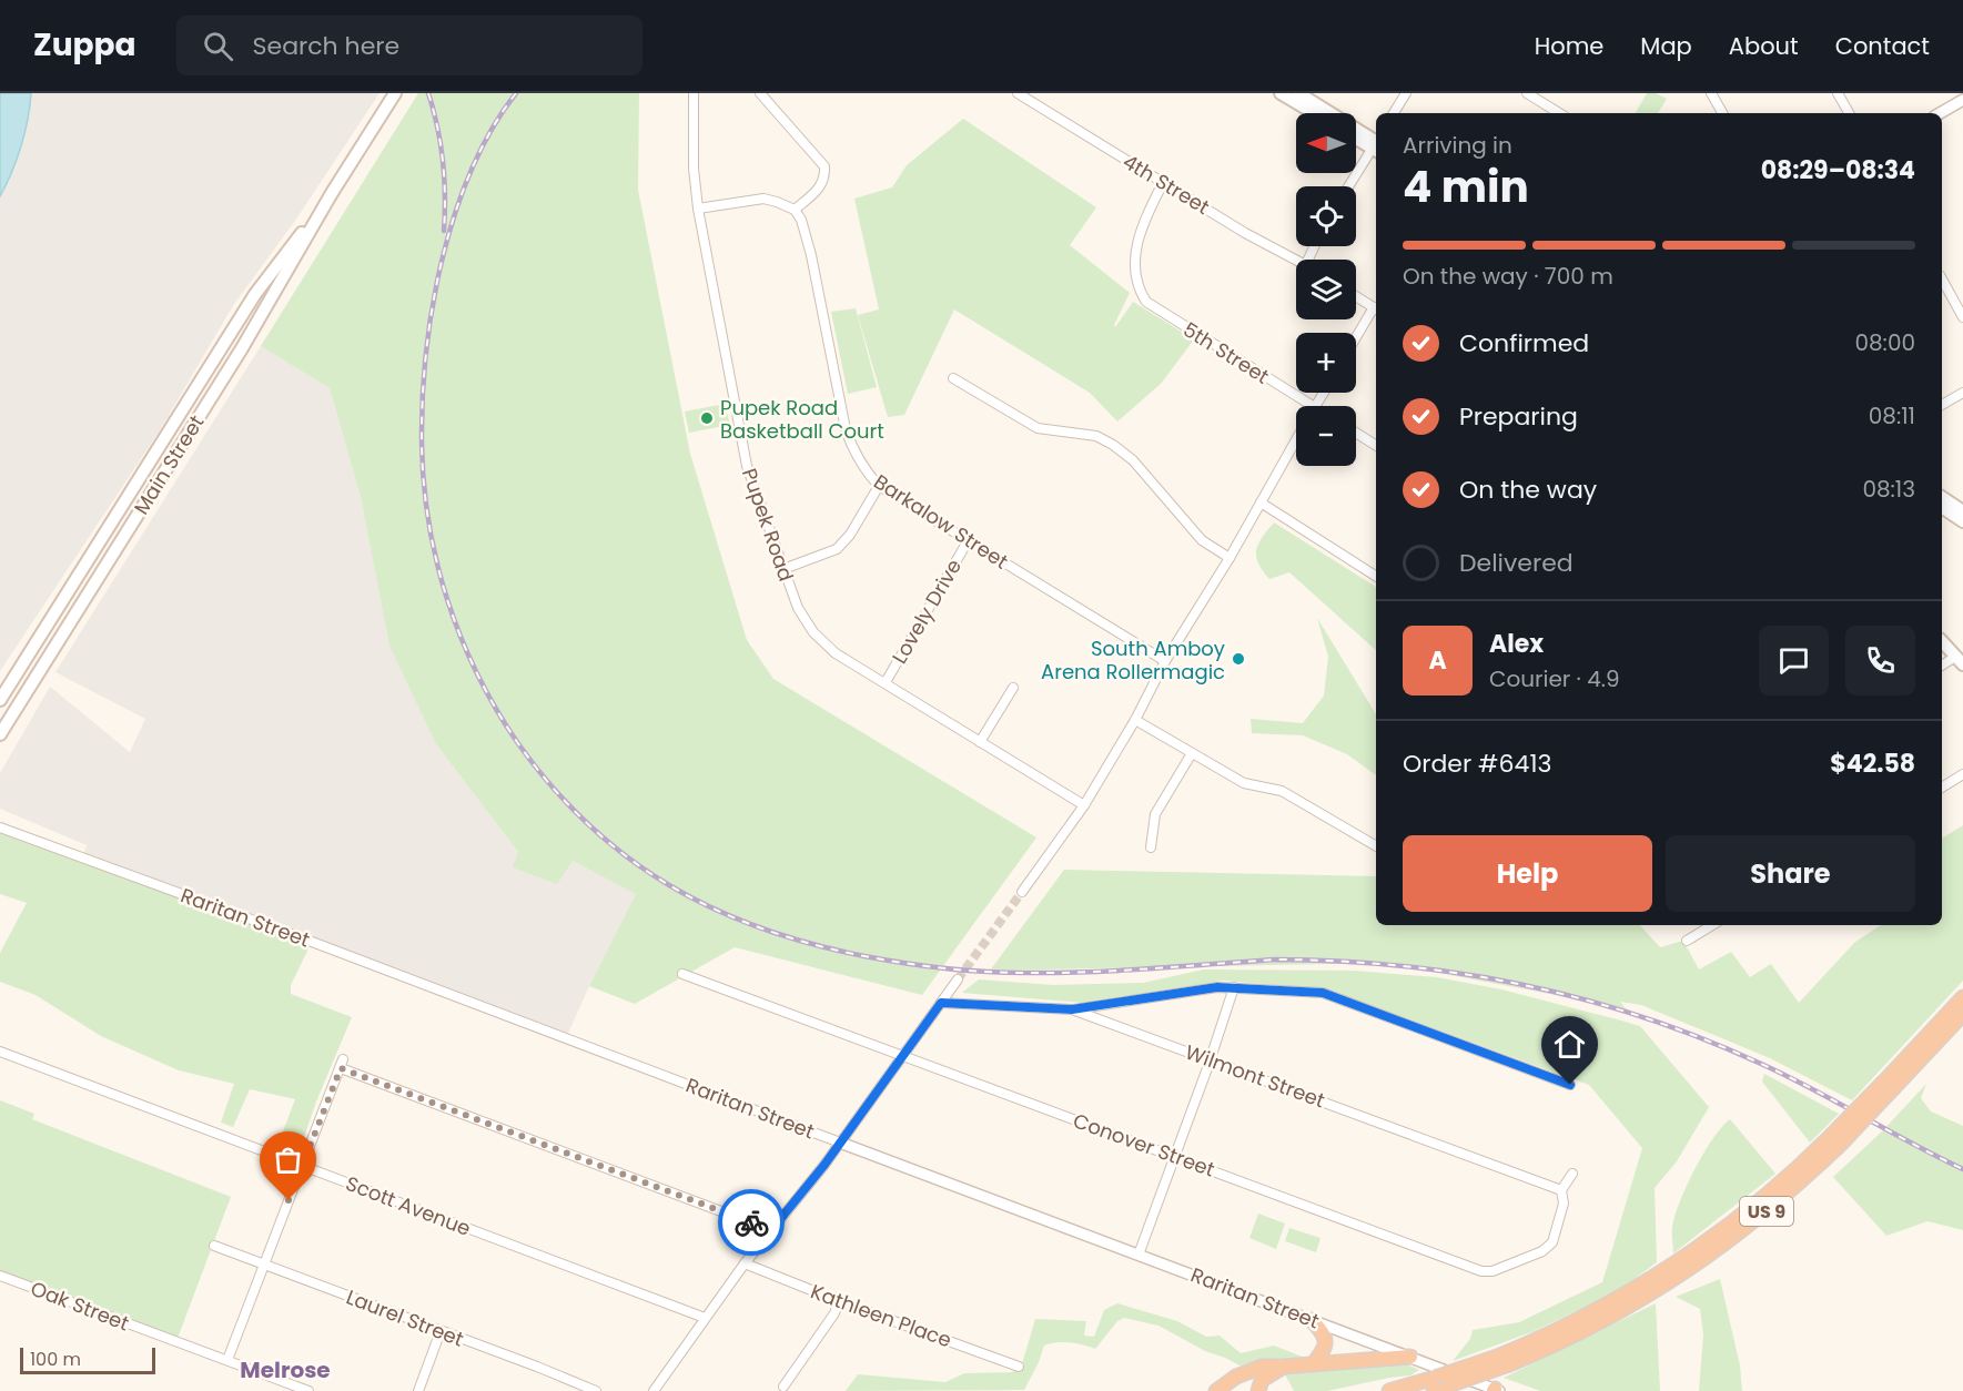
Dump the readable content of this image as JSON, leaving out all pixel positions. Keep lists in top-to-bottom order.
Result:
{
  "streets": {
    "highway": ["US 9"],
    "main road": ["Main Street"],
    "street": [
      "4th Street",
      "5th Street",
      "Barkalow Street",
      "Pupek Road",
      "Lovely Drive",
      "Raritan Street",
      "Wilmont Street",
      "Conover Street",
      "Scott Avenue",
      "Oak Street",
      "Kathleen Place",
      "Laurel Street"
    ]
  },
  "crossings": [
    ["4th Street", "5th Street"],
    ["Barkalow Street", "Lovely Drive"],
    ["Pupek Road", "Lovely Drive"],
    ["Wilmont Street", "Conover Street"]
  ],
  "districts": ["Melrose"],
  "places": ["Pupek Road Basketball Court", "South Amboy Arena Rollermagic"],
  "scale_bar": "100 m",
  "north": "left",
  "page": {
    "header": "Zuppa",
    "search": "Search here",
    "nav": [
      "Home",
      "Map",
      "About",
      "Contact"
    ],
    "map_buttons": ["+", "−"],
    "heading": ["4 min", "Arriving in", "08:29–08:34"],
    "panel": [
      "Alex",
      "Courier · 4.9",
      "Order #6413",
      "$42.58"
    ],
    "bar": "On the way · 700 m",
    "list": [
      ["Confirmed", "08:00"],
      ["Preparing", "08:11"],
      ["On the way", "08:13"],
      "Delivered"
    ],
    "round": "A",
    "buttons": ["Help", "Share"],
    "scale": "100 m"
  }
}
